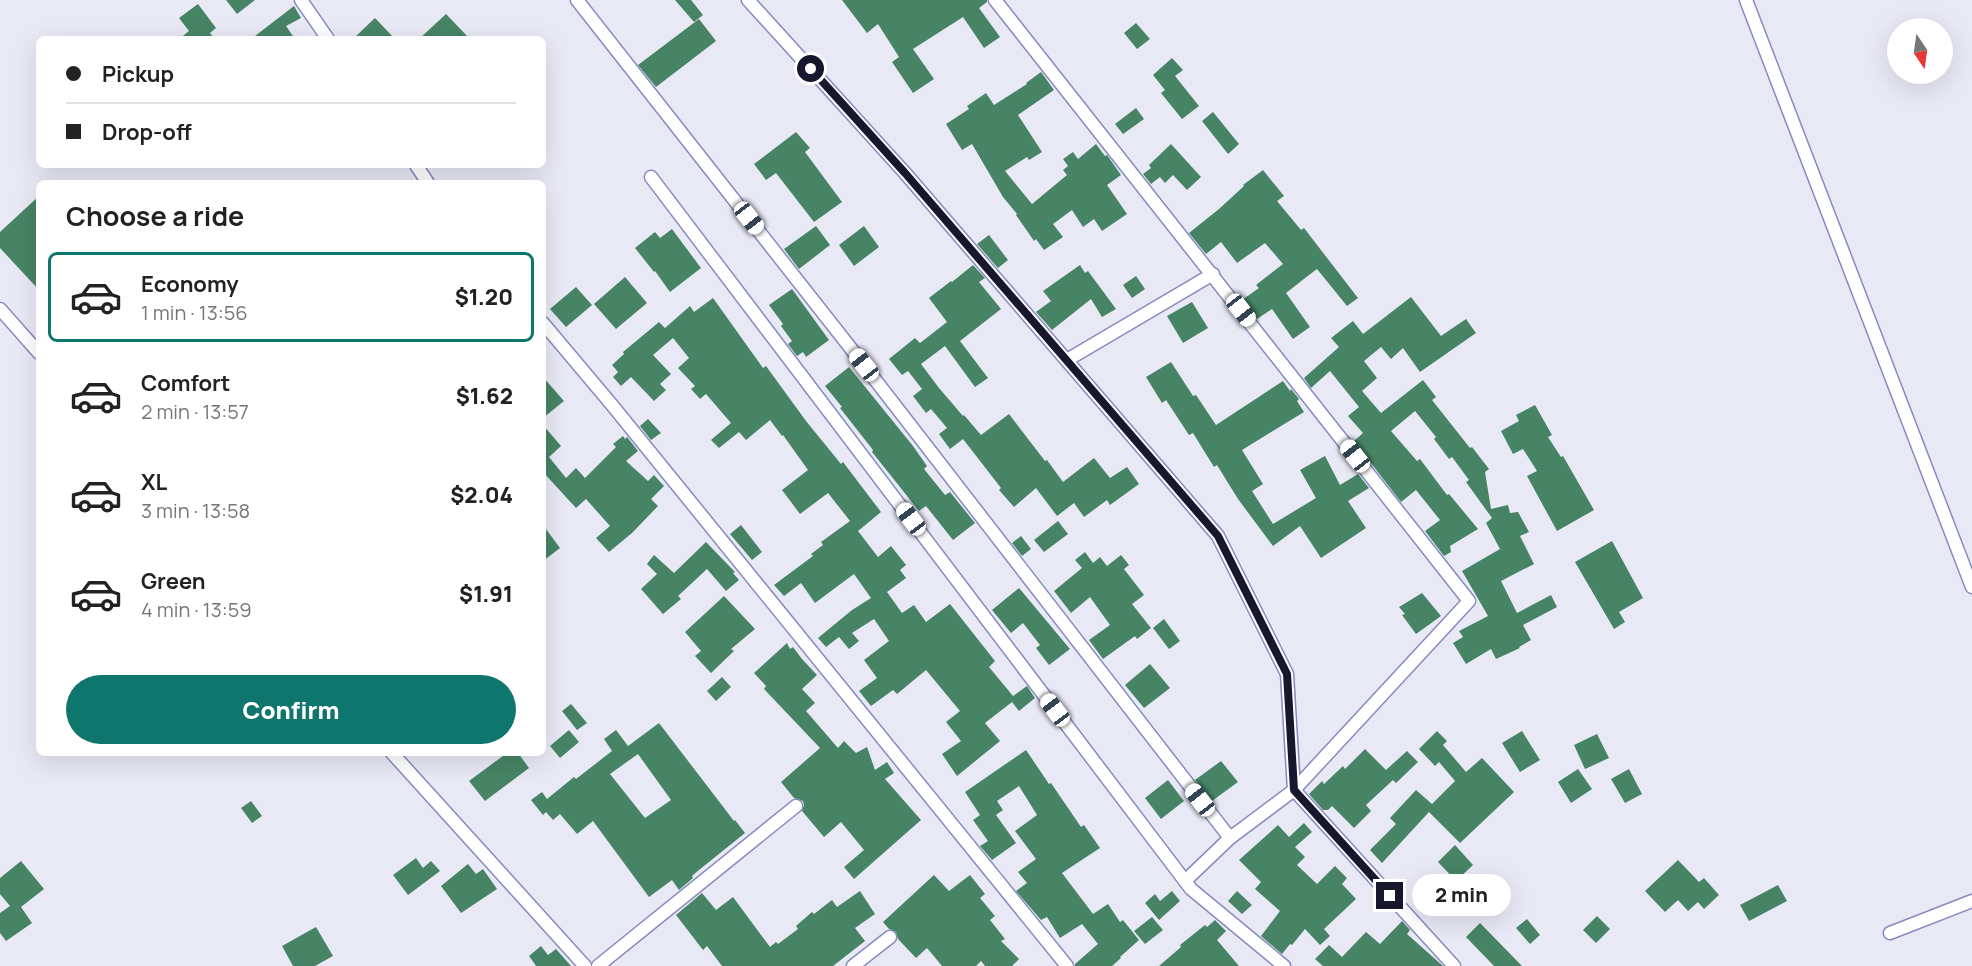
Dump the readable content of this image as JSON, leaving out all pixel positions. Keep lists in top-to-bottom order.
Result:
{
  "north": "bottom",
  "page": {
    "banner": ["Pickup", "Drop-off"],
    "heading": "Choose a ride",
    "list": [
      {
        "name": "Economy",
        "note": "1 min · 13:56",
        "value": "$1.20"
      },
      {
        "name": "Comfort",
        "note": "2 min · 13:57",
        "value": "$1.62"
      },
      {
        "name": "XL",
        "note": "3 min · 13:58",
        "value": "$2.04"
      },
      {
        "name": "Green",
        "note": "4 min · 13:59",
        "value": "$1.91"
      }
    ],
    "buttons": "Confirm",
    "bubble": "2 min"
  }
}
